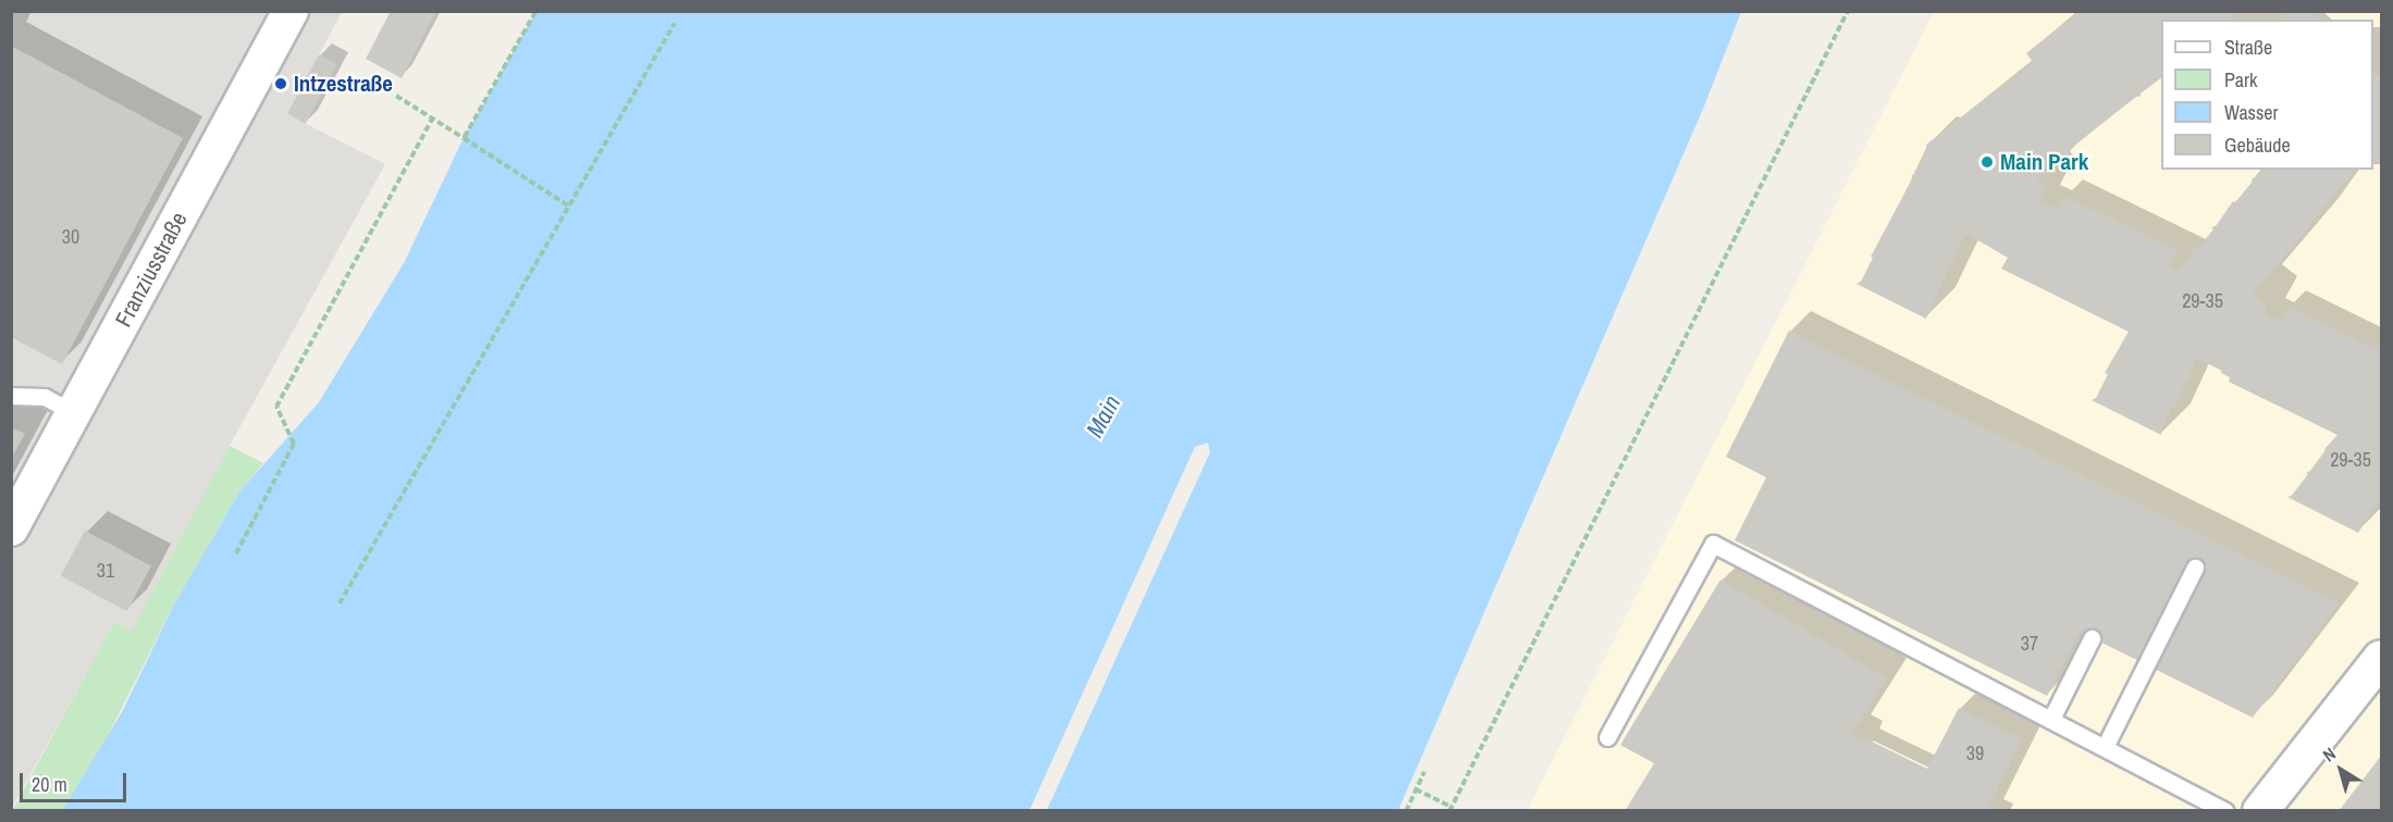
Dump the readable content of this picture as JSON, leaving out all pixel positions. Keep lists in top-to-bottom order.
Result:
{
  "streets": {
    "street": ["Franziusstraße"]
  },
  "water": ["Main"],
  "places": ["Intzestraße", "Main Park"],
  "house_numbers": [
    "30",
    "29-35",
    "29-35",
    "31",
    "37",
    "39"
  ],
  "legend": [
    "Straße",
    "Park",
    "Wasser",
    "Gebäude"
  ],
  "scale_bar": "20 m",
  "north": "top left"
}
